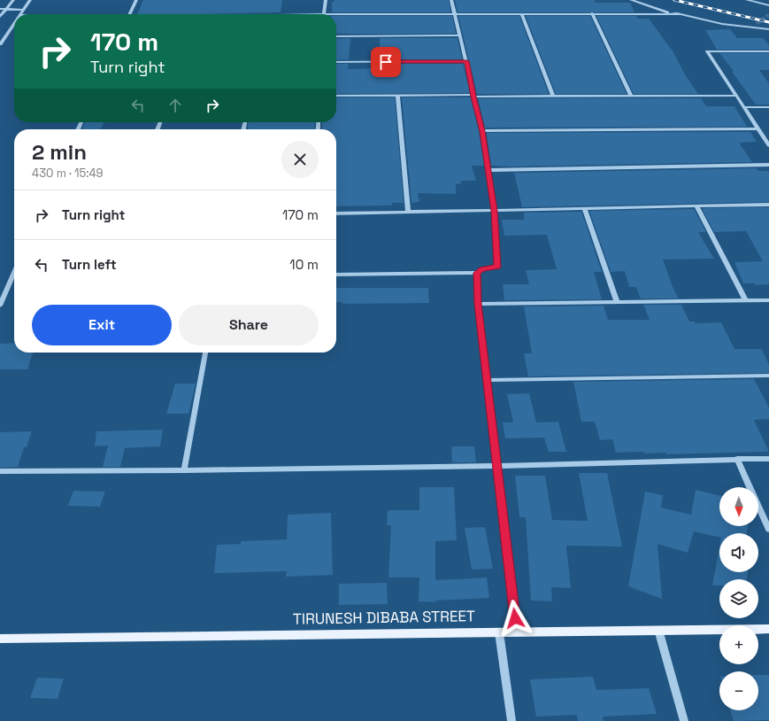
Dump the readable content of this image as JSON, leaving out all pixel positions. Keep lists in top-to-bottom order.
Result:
{
  "streets": {
    "main road": ["TIRUNESH DIBABA STREET"]
  },
  "north": "bottom",
  "page": {
    "turn": ["170 m", "Turn right"],
    "heading": ["2 min", "430 m · 15:49"],
    "list": [
      {
        "name": "Turn right",
        "value": "170 m"
      },
      {
        "name": "Turn left",
        "value": "10 m"
      }
    ],
    "buttons": ["Exit", "Share"],
    "map_buttons": ["+", "−"]
  }
}
